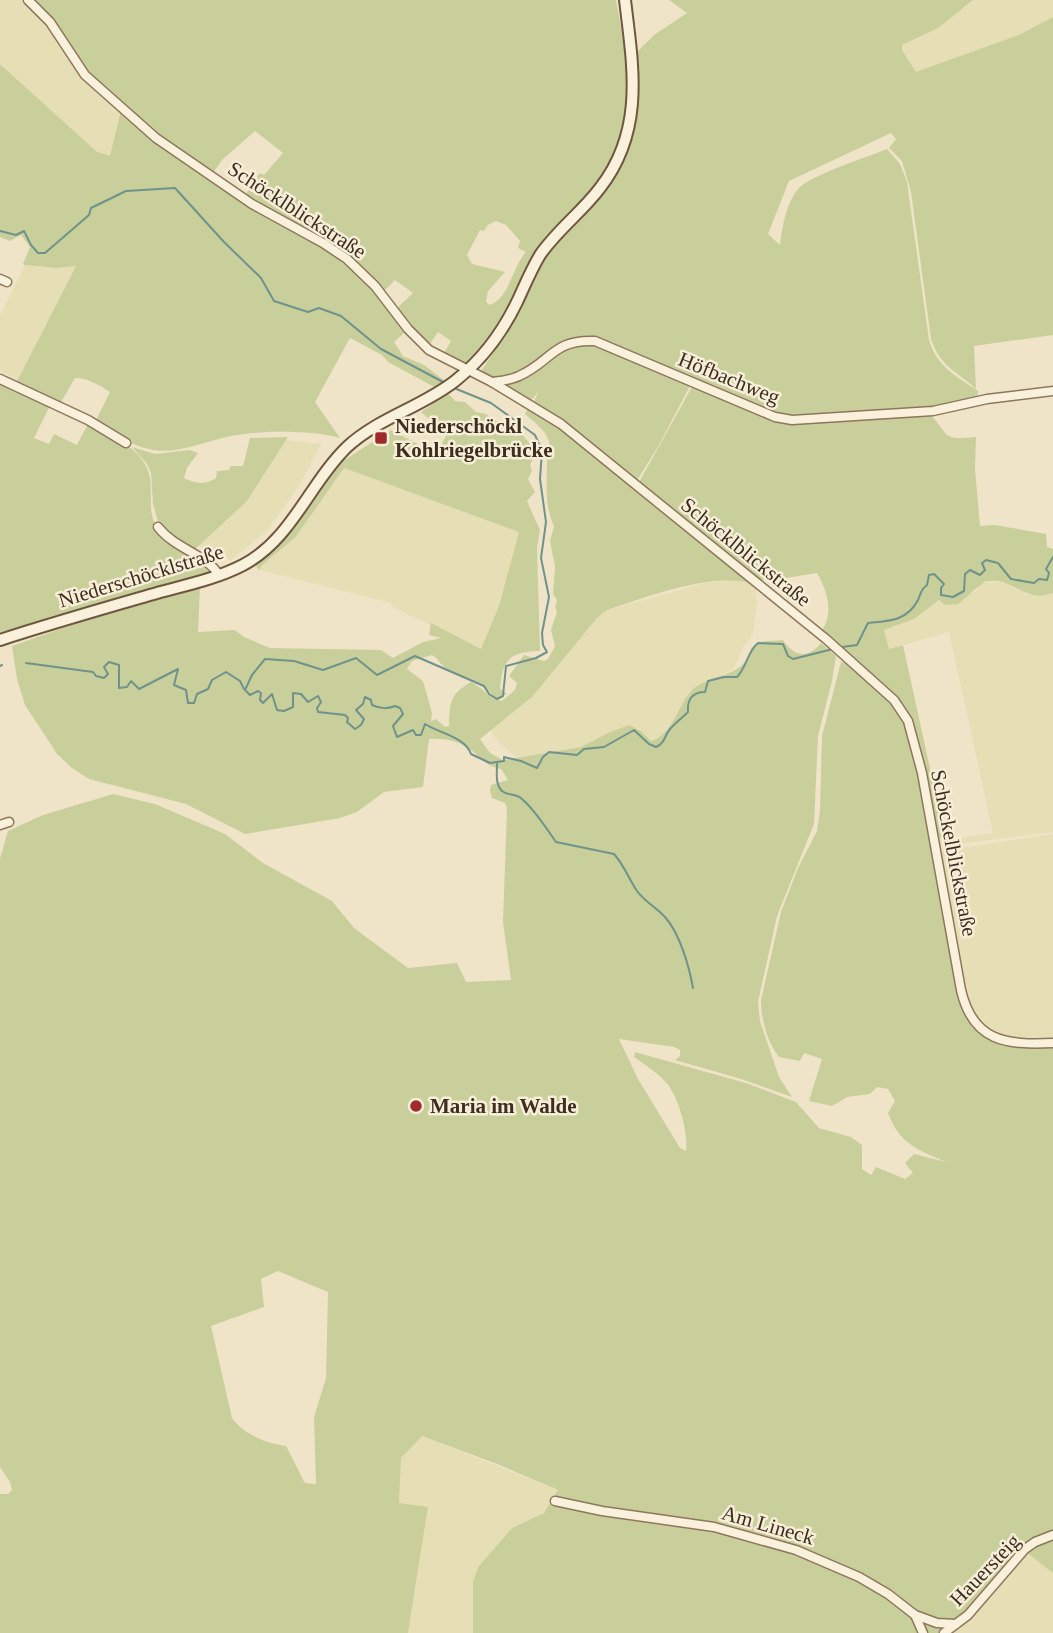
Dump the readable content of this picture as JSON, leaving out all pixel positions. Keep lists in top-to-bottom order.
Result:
{
  "streets": {
    "main road": ["Niederschöcklstraße"],
    "street": [
      "Schöcklblickstraße",
      "Höfbachweg",
      "Schöckelblickstraße",
      "Am Lineck",
      "Hauersteig"
    ]
  },
  "crossings": [
    ["Schöcklblickstraße", "Höfbachweg"],
    ["Schöcklblickstraße", "Niederschöcklstraße"],
    ["Schöcklblickstraße", "Schöckelblickstraße"],
    ["Am Lineck", "Hauersteig"]
  ],
  "places": {
    "transit": ["Niederschöckl Kohlriegelbrücke"],
    "other": ["Maria im Walde"]
  }
}
